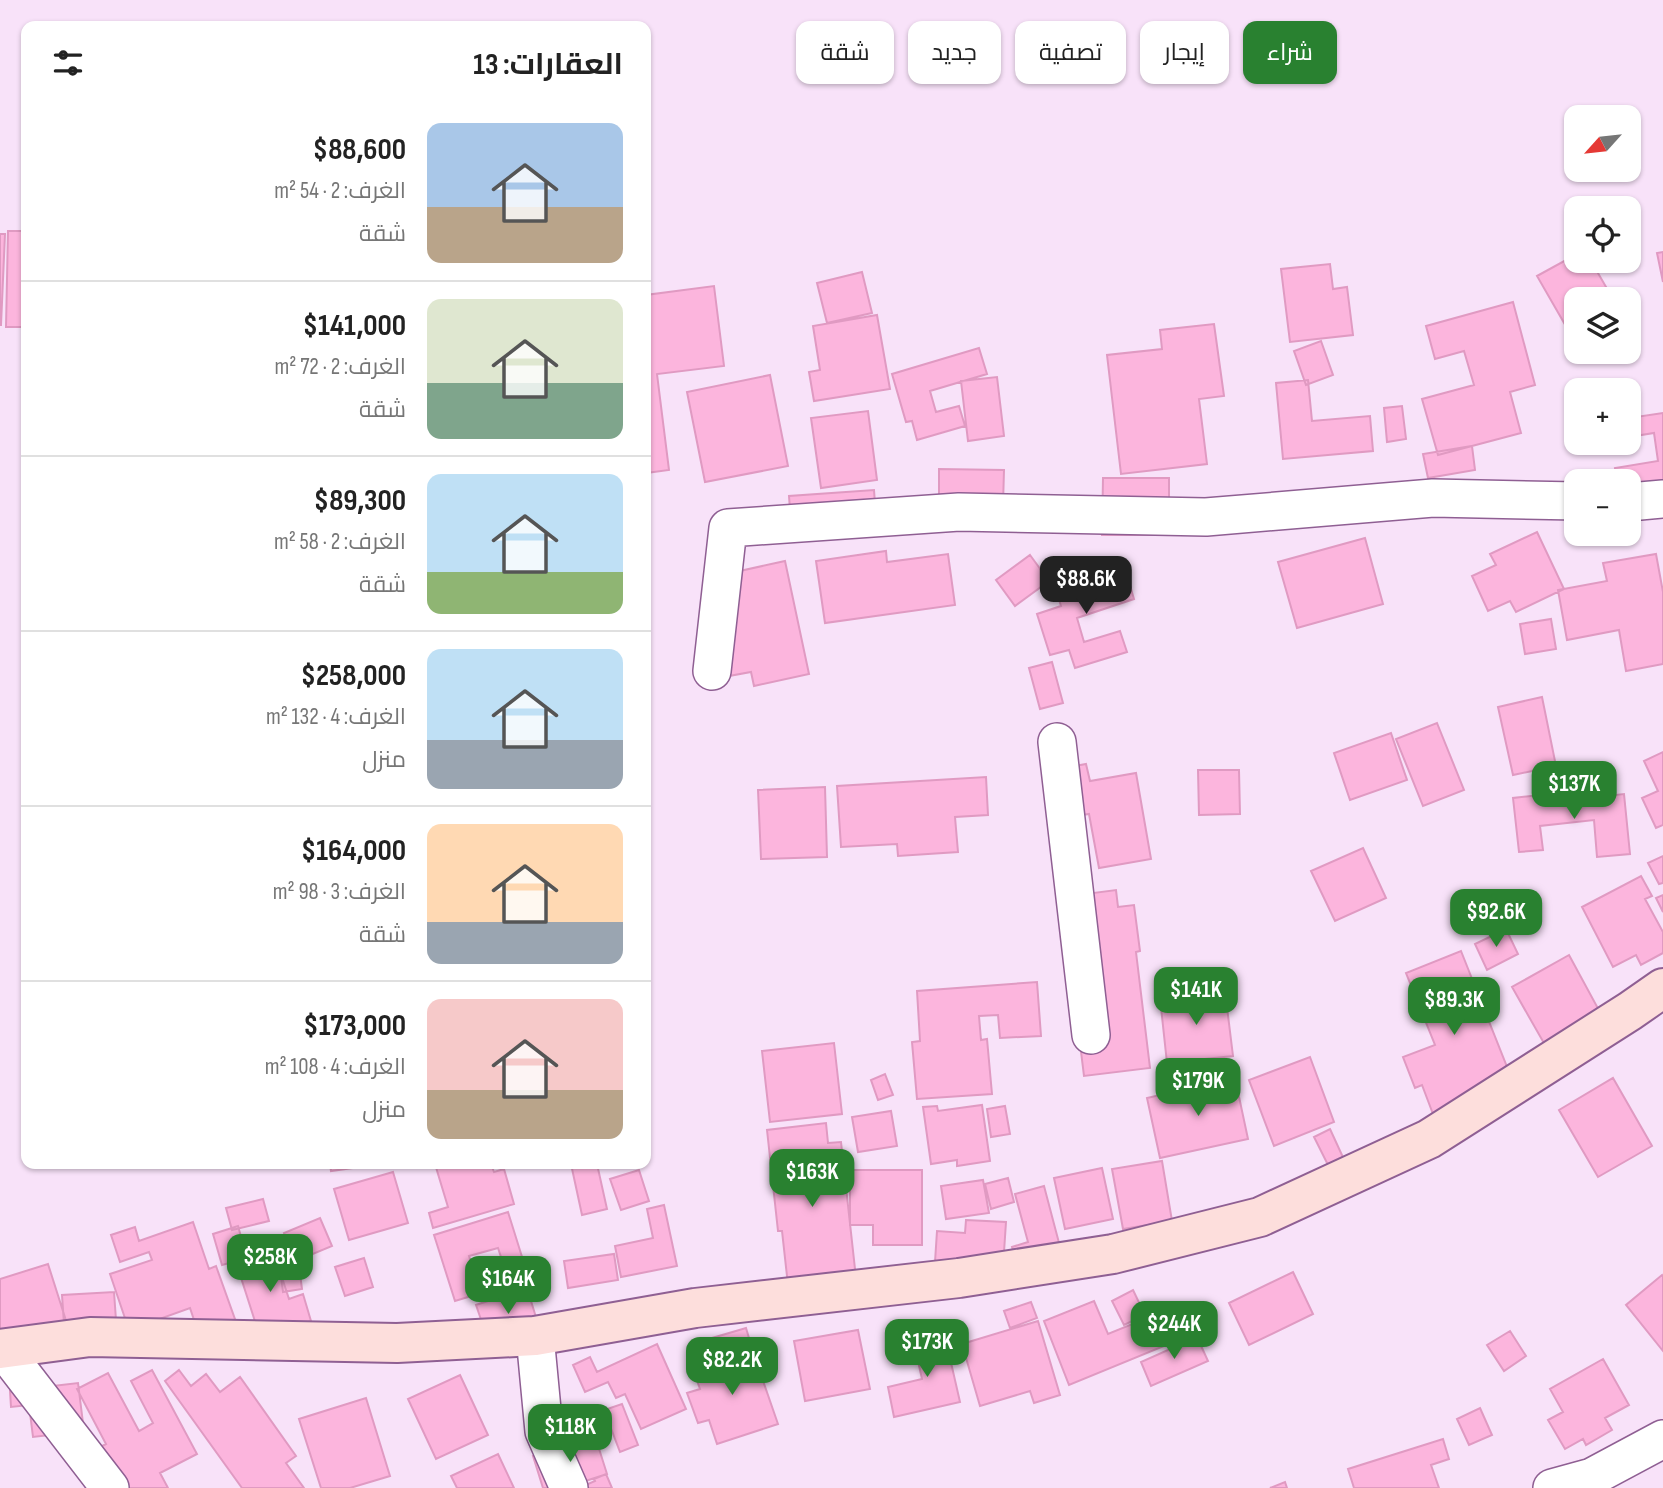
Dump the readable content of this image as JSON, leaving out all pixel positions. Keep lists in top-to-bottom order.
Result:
{
  "north": "bottom left",
  "page": {
    "chip": [
      "شراء",
      "إيجار",
      "تصفية",
      "جديد",
      "شقة"
    ],
    "heading": "العقارات: 13",
    "map_buttons": ["+", "−"],
    "list": [
      {
        "name": "$88,600",
        "note": "الغرف: 2 · 54 m² · شقة"
      },
      {
        "name": "$141,000",
        "note": "الغرف: 2 · 72 m² · شقة"
      },
      {
        "name": "$89,300",
        "note": "الغرف: 2 · 58 m² · شقة"
      },
      {
        "name": "$258,000",
        "note": "الغرف: 4 · 132 m² · منزل"
      },
      {
        "name": "$164,000",
        "note": "الغرف: 3 · 98 m² · شقة"
      },
      {
        "name": "$173,000",
        "note": "الغرف: 4 · 108 m² · منزل"
      }
    ],
    "price": [
      "$88.6K",
      "$137K",
      "$92.6K",
      "$141K",
      "$89.3K",
      "$179K",
      "$163K",
      "$258K",
      "$164K",
      "$244K",
      "$173K",
      "$82.2K",
      "$118K"
    ]
  }
}
